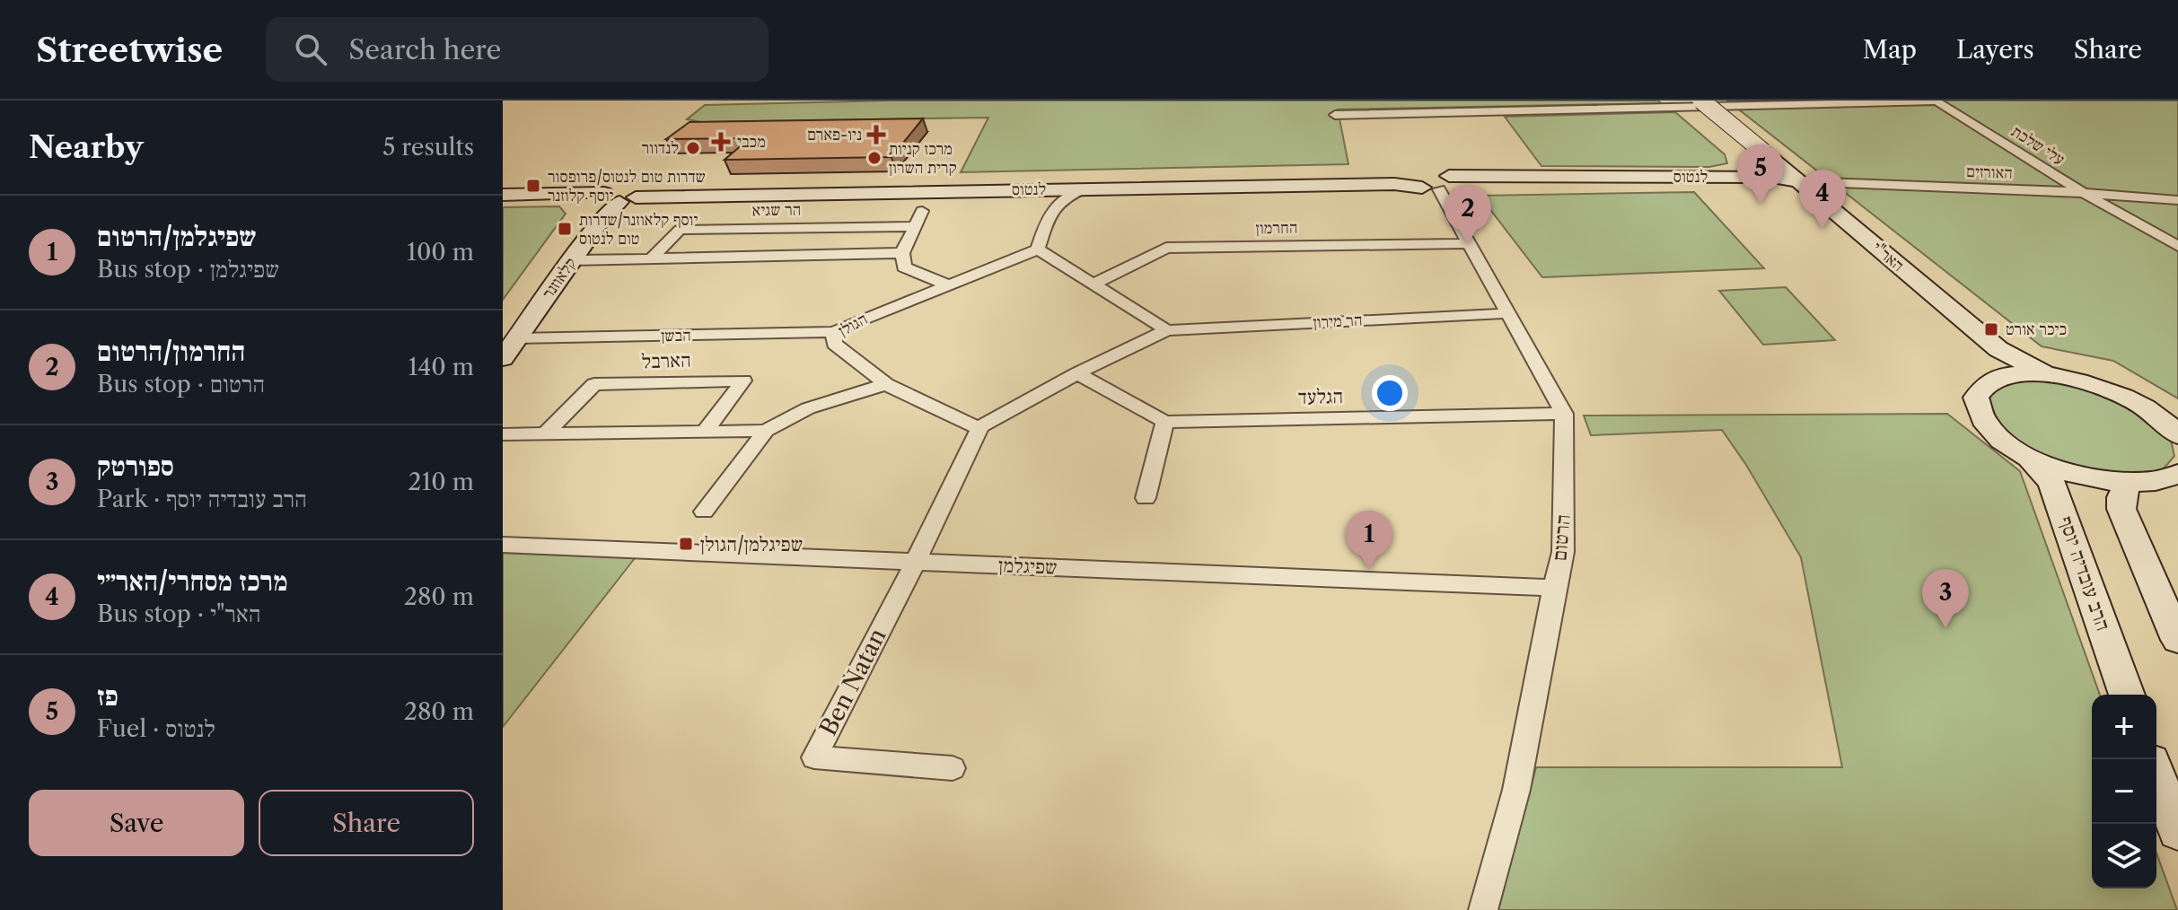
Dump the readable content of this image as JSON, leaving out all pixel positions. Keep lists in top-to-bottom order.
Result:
{
  "streets": {
    "street": [
      "עלי שלכת",
      "האורזים",
      "לנטוס",
      "הר שגיא",
      "החרמון",
      "האר\"י",
      "קלאוזנר",
      "הר מירון",
      "הגולן",
      "הבשן",
      "הארבל",
      "הגלעד",
      "הרטום",
      "שפיגלמן",
      "הרב עובדיה יוסף",
      "Ben Natan"
    ]
  },
  "crossings": [
    ["עלי שלכת", "האורזים"],
    ["האורזים", "לנטוס"],
    ["האורזים", "האר\"י"],
    ["לנטוס", "האר\"י"],
    ["לנטוס", "קלאוזנר"],
    ["לנטוס", "הרטום"],
    ["החרמון", "הרטום"],
    ["קלאוזנר", "הבשן"],
    ["הר מירון", "הרטום"],
    ["הגולן", "הבשן"],
    ["הגלעד", "הרטום"],
    ["הרטום", "שפיגלמן"],
    ["שפיגלמן", "Ben Natan"]
  ],
  "places": {
    "health": ["ניו-פארם", "מכבי"],
    "other": ["לנדוור", "מרכז קניות קרית השרון"],
    "transit": [
      "שדרות טום לנטוס/פרופסור יוסף קלוזנר",
      "יוסף קלאוזנר/שדרות טום לנטוס",
      "כיכר אורט",
      "שפיגלמן/הגולן"
    ]
  },
  "page": {
    "header": "Streetwise",
    "search": "Search here",
    "nav": ["Map", "Layers", "Share"],
    "heading": ["Nearby", "5 results"],
    "pins": [
      "5",
      "4",
      "2",
      "1",
      "3"
    ],
    "list": [
      {
        "mark": "1",
        "name": "שפיגלמן/הרטום",
        "note": "Bus stop · שפיגלמן",
        "value": "100 m"
      },
      {
        "mark": "2",
        "name": "החרמון/הרטום",
        "note": "Bus stop · הרטום",
        "value": "140 m"
      },
      {
        "mark": "3",
        "name": "ספורטק",
        "note": "Park · הרב עובדיה יוסף",
        "value": "210 m"
      },
      {
        "mark": "4",
        "name": "מרכז מסחרי/האר״י",
        "note": "Bus stop · האר\"י",
        "value": "280 m"
      },
      {
        "mark": "5",
        "name": "פז",
        "note": "Fuel · לנטוס",
        "value": "280 m"
      }
    ],
    "map_buttons": ["+", "−"],
    "buttons": ["Save", "Share"]
  }
}
